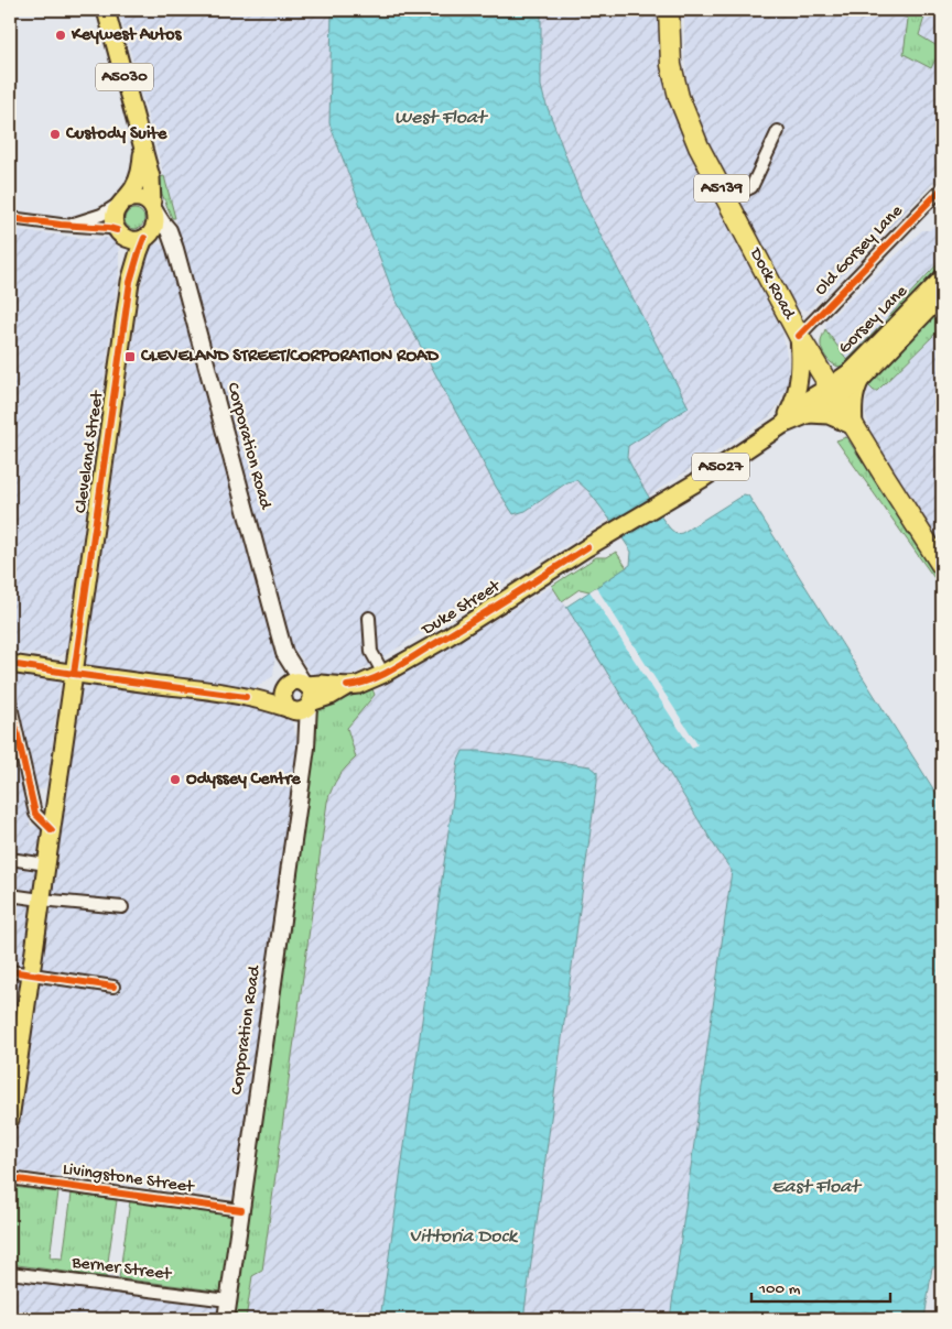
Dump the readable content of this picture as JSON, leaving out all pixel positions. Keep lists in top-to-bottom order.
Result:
{
  "streets": {
    "highway": ["A5139", "Dock Road"],
    "main road": [
      "A5030",
      "Gorsey Lane",
      "Corporation Road",
      "Cleveland Street",
      "A5027",
      "Duke Street"
    ],
    "street": ["Old Gorsey Lane", "Livingstone Street", "Berner Street"]
  },
  "crossings": [
    ["A5030", "Corporation Road"],
    ["A5030", "Cleveland Street"],
    ["Old Gorsey Lane", "Dock Road"],
    ["Dock Road", "Gorsey Lane"],
    ["Dock Road", "Duke Street"],
    ["Gorsey Lane", "Duke Street"],
    ["Corporation Road", "Cleveland Street"],
    ["Corporation Road", "Duke Street"],
    ["Corporation Road", "Livingstone Street"],
    ["Corporation Road", "Berner Street"]
  ],
  "water": ["West Float", "East Float", "Vittoria Dock"],
  "places": {
    "other": ["Keywest Autos", "Custody Suite", "Odyssey Centre"],
    "transit": ["CLEVELAND STREET/CORPORATION ROAD"]
  },
  "scale_bar": "100 m"
}
